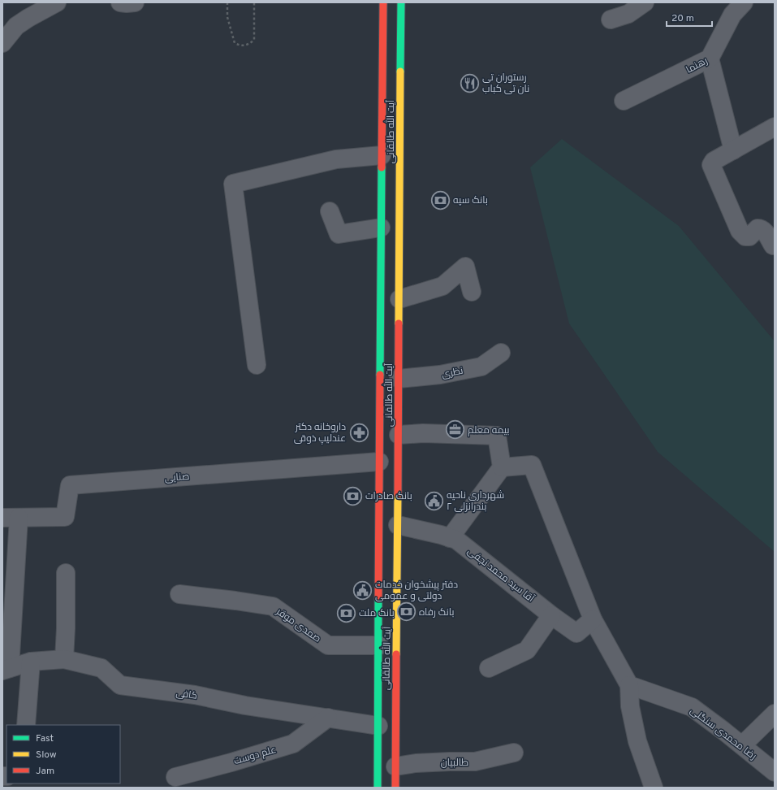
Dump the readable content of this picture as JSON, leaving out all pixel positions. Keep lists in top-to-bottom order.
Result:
{
  "streets": {
    "main road": ["آیت الله طالقانی"],
    "street": [
      "رهنما",
      "نظری",
      "صنایی",
      "آقا سید محمد نجفی",
      "صمدی موقر",
      "کافی",
      "رضا محمدی سنگلی",
      "علم دوست",
      "طالبیان"
    ]
  },
  "crossings": [
    ["آیت الله طالقانی", "نظری"],
    ["آیت الله طالقانی", "صنایی"],
    ["آیت الله طالقانی", "آقا سید محمد نجفی"],
    ["آیت الله طالقانی", "صمدی موقر"],
    ["آیت الله طالقانی", "کافی"],
    ["آیت الله طالقانی", "طالبیان"],
    ["کافی", "علم دوست"]
  ],
  "places": {
    "restaurant": ["رستوران تی نان تی کباب"],
    "bank": [
      "بانک سپه",
      "بانک صادرات",
      "بانک رفاه",
      "بانک ملت"
    ],
    "office": ["بیمه معلم"],
    "pharmacy": ["داروخانه دکتر عندلیپ ذوقی"],
    "public building": ["شهرداری ناحیه ۲ بندرانزلی", "دفتر پیشخوان خدمات دولتی و عمومی"]
  },
  "legend": ["Fast", "Slow", "Jam"],
  "scale_bar": "20 m"
}
